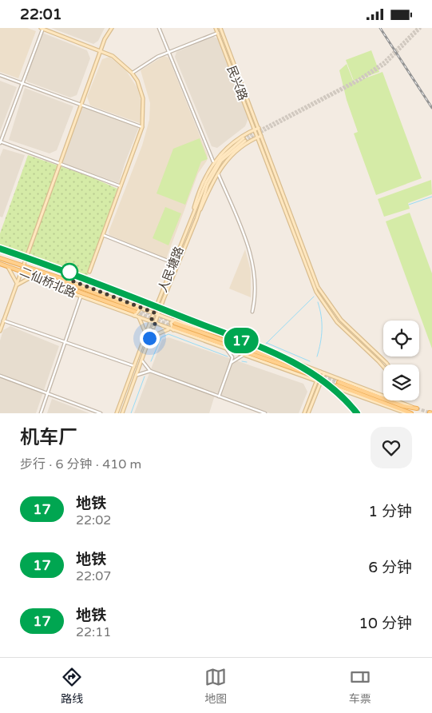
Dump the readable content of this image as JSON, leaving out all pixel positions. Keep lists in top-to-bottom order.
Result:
{
  "streets": {
    "main road": ["二仙桥北路"],
    "street": ["民兴路", "人民塘路"]
  },
  "crossings": [
    ["人民塘路", "二仙桥北路"]
  ],
  "lines": ["metro line 17"],
  "page": {
    "status": "22:01",
    "on_map": "17",
    "heading": ["机车厂", "步行 · 6 分钟 · 410 m"],
    "list": [
      {
        "mark": "17",
        "name": "地铁",
        "note": "22:02",
        "value": "1 分钟"
      },
      {
        "mark": "17",
        "name": "地铁",
        "note": "22:07",
        "value": "6 分钟"
      },
      {
        "mark": "17",
        "name": "地铁",
        "note": "22:11",
        "value": "10 分钟"
      }
    ],
    "tabs": ["路线", "地图", "车票"]
  }
}
